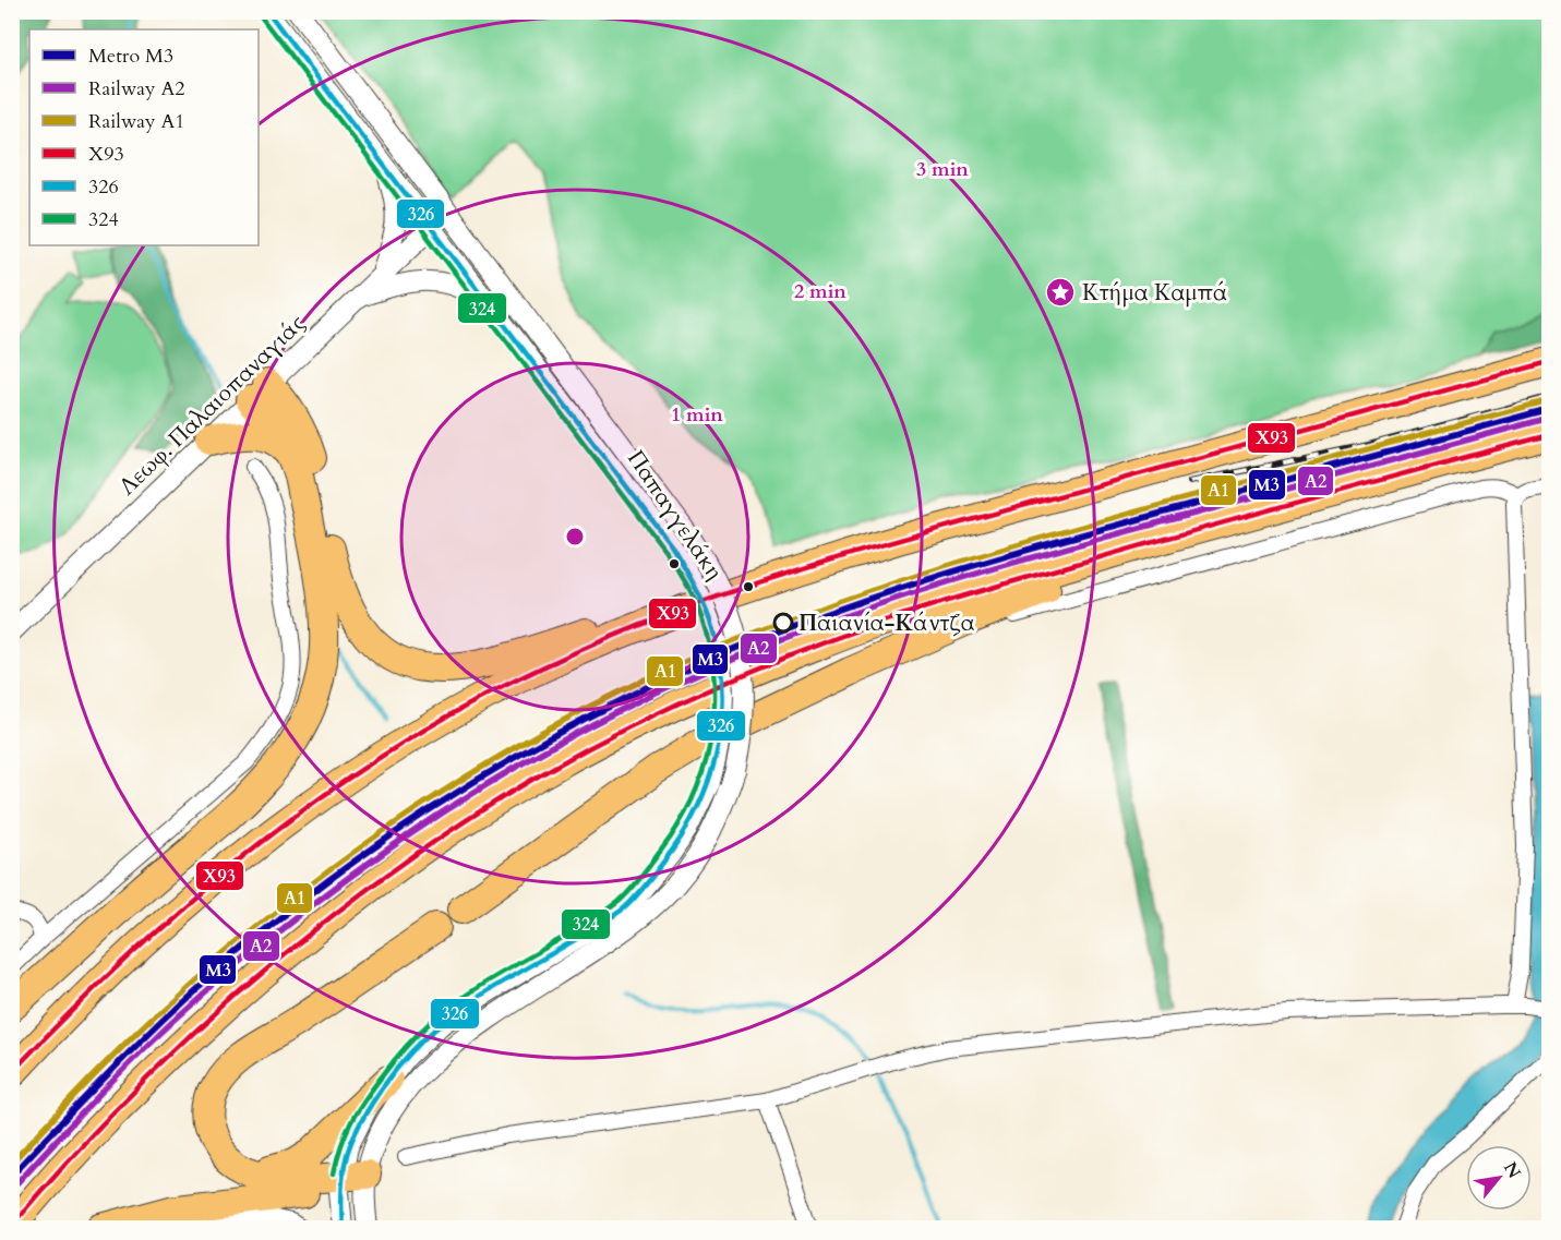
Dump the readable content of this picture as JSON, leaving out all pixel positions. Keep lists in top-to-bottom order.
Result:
{
  "streets": {
    "street": ["Λεωφ. Παλαιοπαναγιάς", "Παπαγγελάκη"]
  },
  "crossings": [
    ["Λεωφ. Παλαιοπαναγιάς", "Παπαγγελάκη"]
  ],
  "places": {
    "place": ["Kτήμα Καμπά"],
    "other": ["Παιανία-Κάντζα"]
  },
  "lines": [
    "transit line 326",
    "transit line 324",
    "transit line X93",
    "rail line A1",
    "metro line Μ3",
    "rail line A2"
  ],
  "legend": [
    "Metro Μ3",
    "Railway A2",
    "Railway A1",
    "X93",
    "326",
    "324"
  ],
  "north": "top right",
  "rings": ["3 min", "2 min", "1 min"]
}
